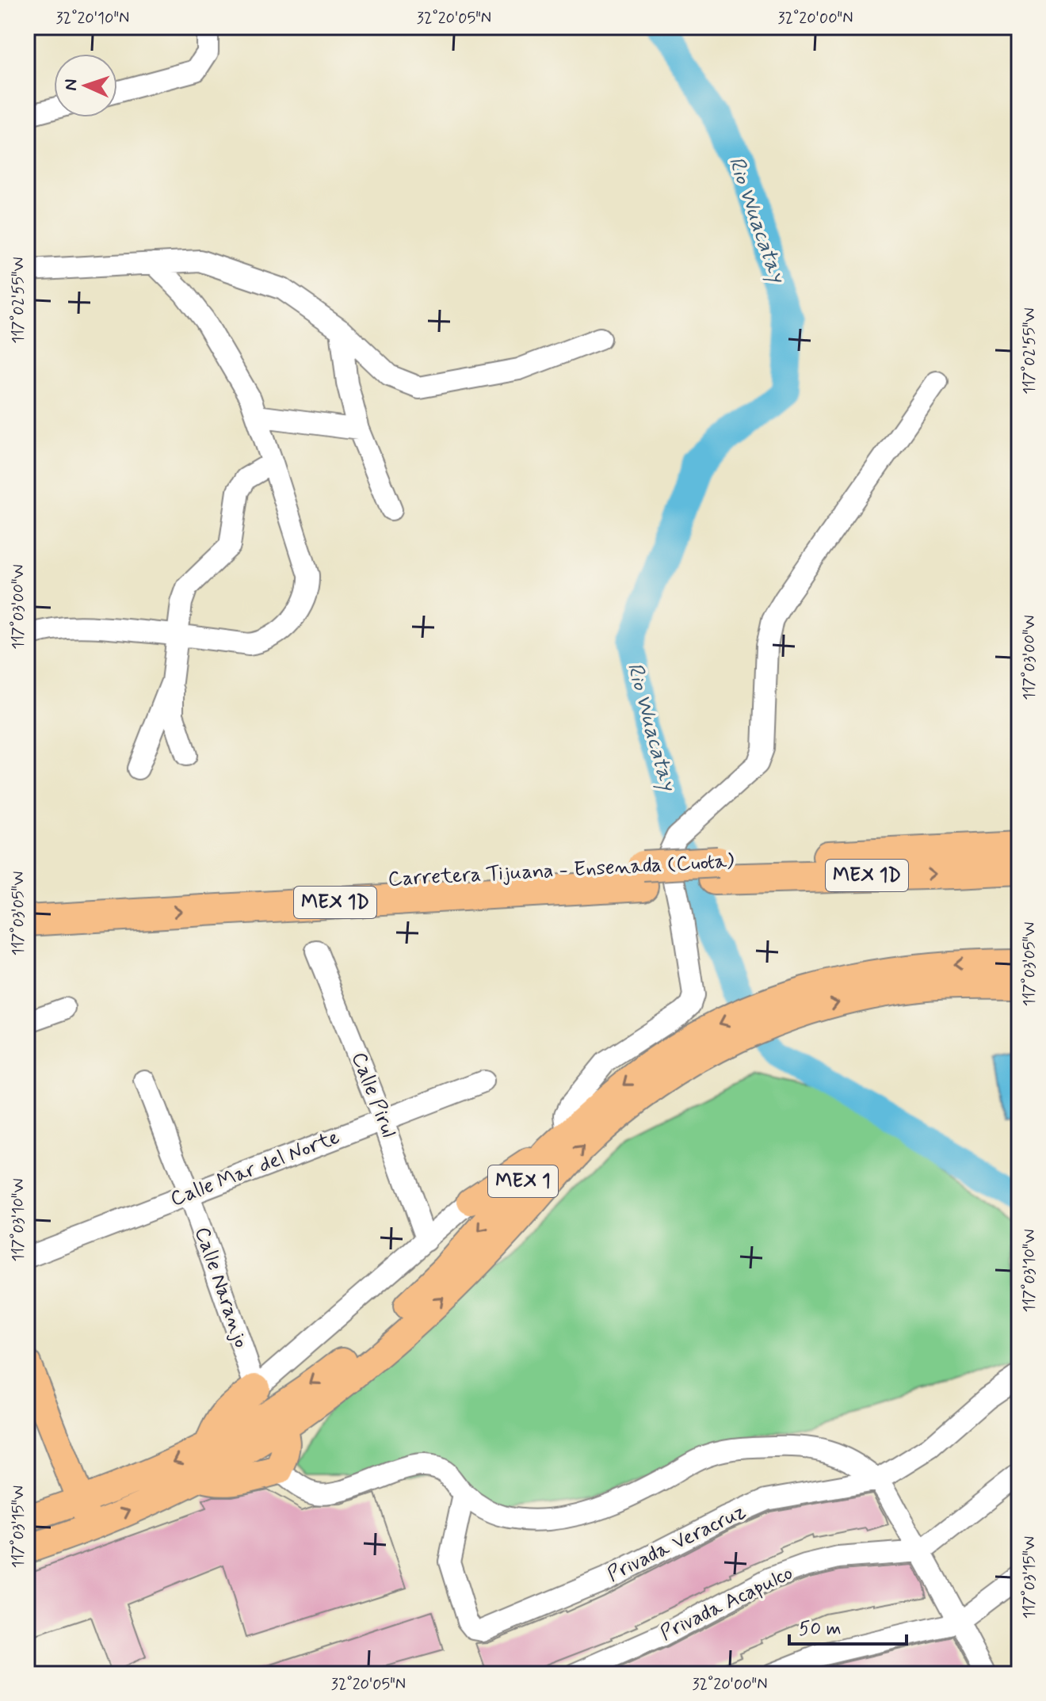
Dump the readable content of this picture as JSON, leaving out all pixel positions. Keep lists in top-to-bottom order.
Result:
{
  "streets": {
    "highway": ["Carretera Tijuana - Ensenada (Cuota)", "MEX 1D"],
    "main road": ["MEX 1"],
    "street": [
      "Calle Pirul",
      "Calle Mar del Norte",
      "Calle Naranjo",
      "Privada Veracruz",
      "Privada Acapulco"
    ]
  },
  "crossings": [
    ["Calle Pirul", "Calle Mar del Norte"],
    ["Calle Mar del Norte", "Calle Naranjo"]
  ],
  "water": ["Rio Wuacatay"],
  "scale_bar": "50 m",
  "north": "left",
  "coordinates": [
    "32°20'10\"N",
    "32°20'05\"N",
    "32°20'00\"N",
    "117°02'55\"W",
    "117°03'00\"W",
    "117°03'05\"W",
    "117°03'10\"W",
    "117°03'15\"W"
  ]
}
